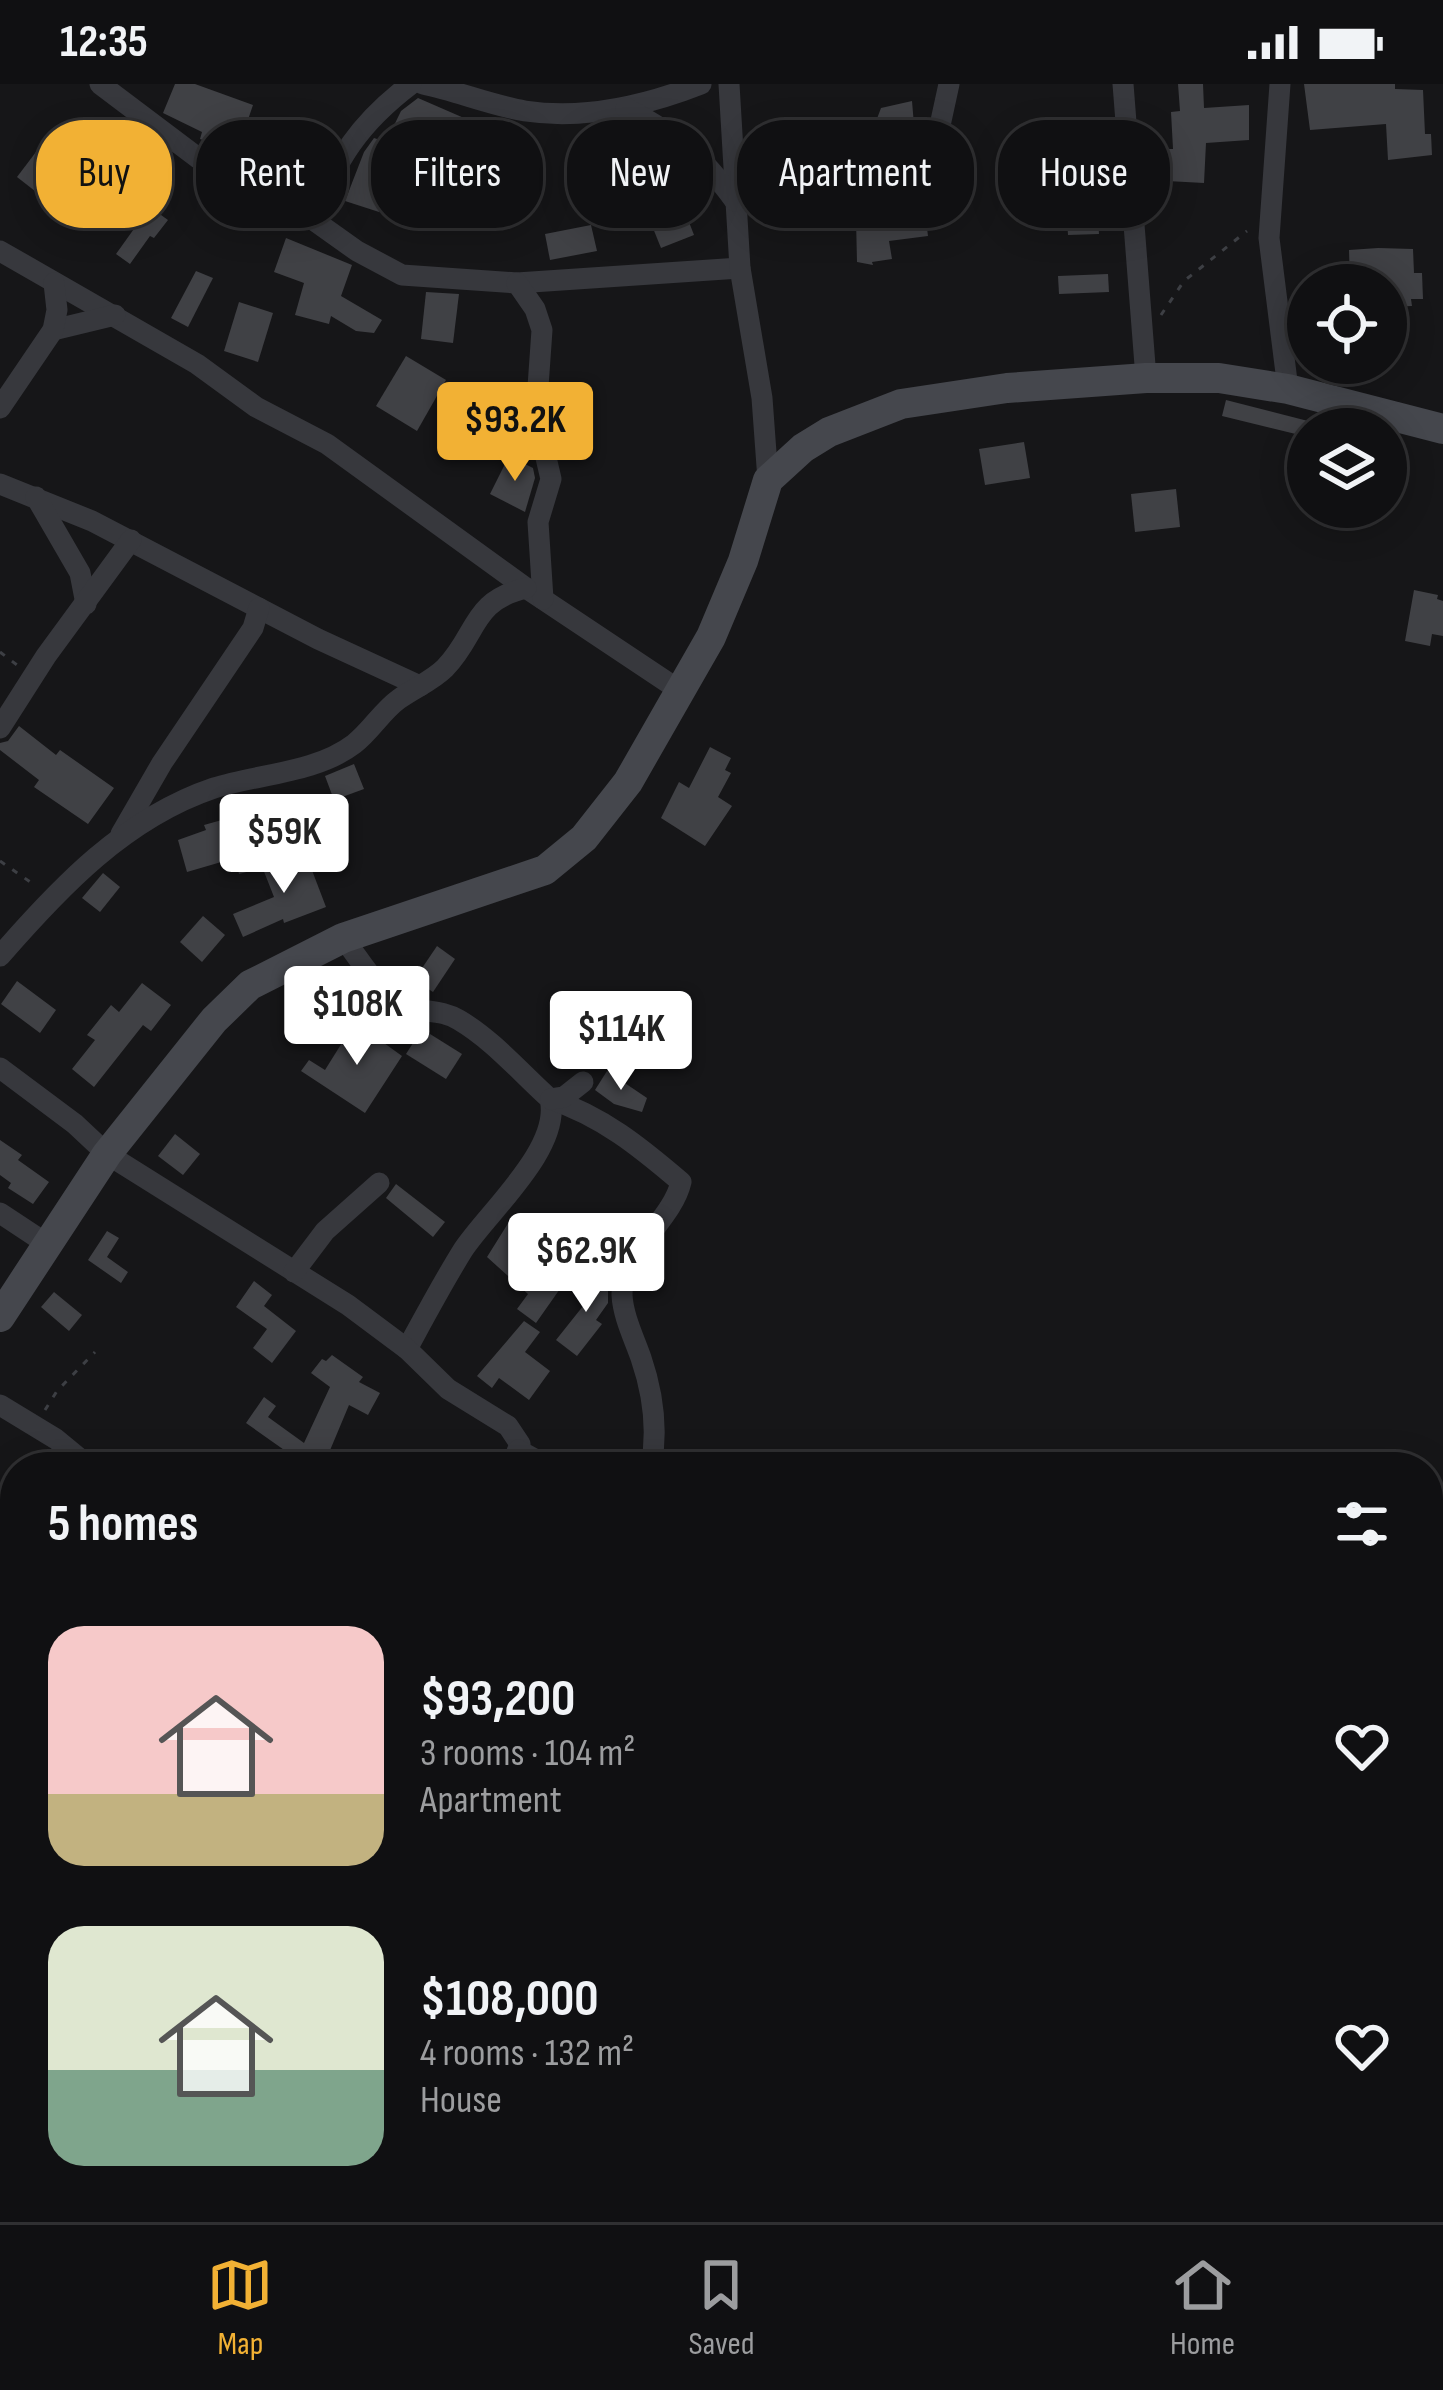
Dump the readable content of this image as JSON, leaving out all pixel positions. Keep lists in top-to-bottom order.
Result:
{
  "page": {
    "status": "12:35",
    "chip": [
      "Buy",
      "Rent",
      "Filters",
      "New",
      "Apartment",
      "House"
    ],
    "price": [
      "$93.2K",
      "$59K",
      "$108K",
      "$114K",
      "$62.9K"
    ],
    "heading": "5 homes",
    "list": [
      {
        "name": "$93,200",
        "note": "3 rooms · 104 m² · Apartment"
      },
      {
        "name": "$108,000",
        "note": "4 rooms · 132 m² · House"
      }
    ],
    "tabs": ["Map", "Saved", "Home"]
  }
}
